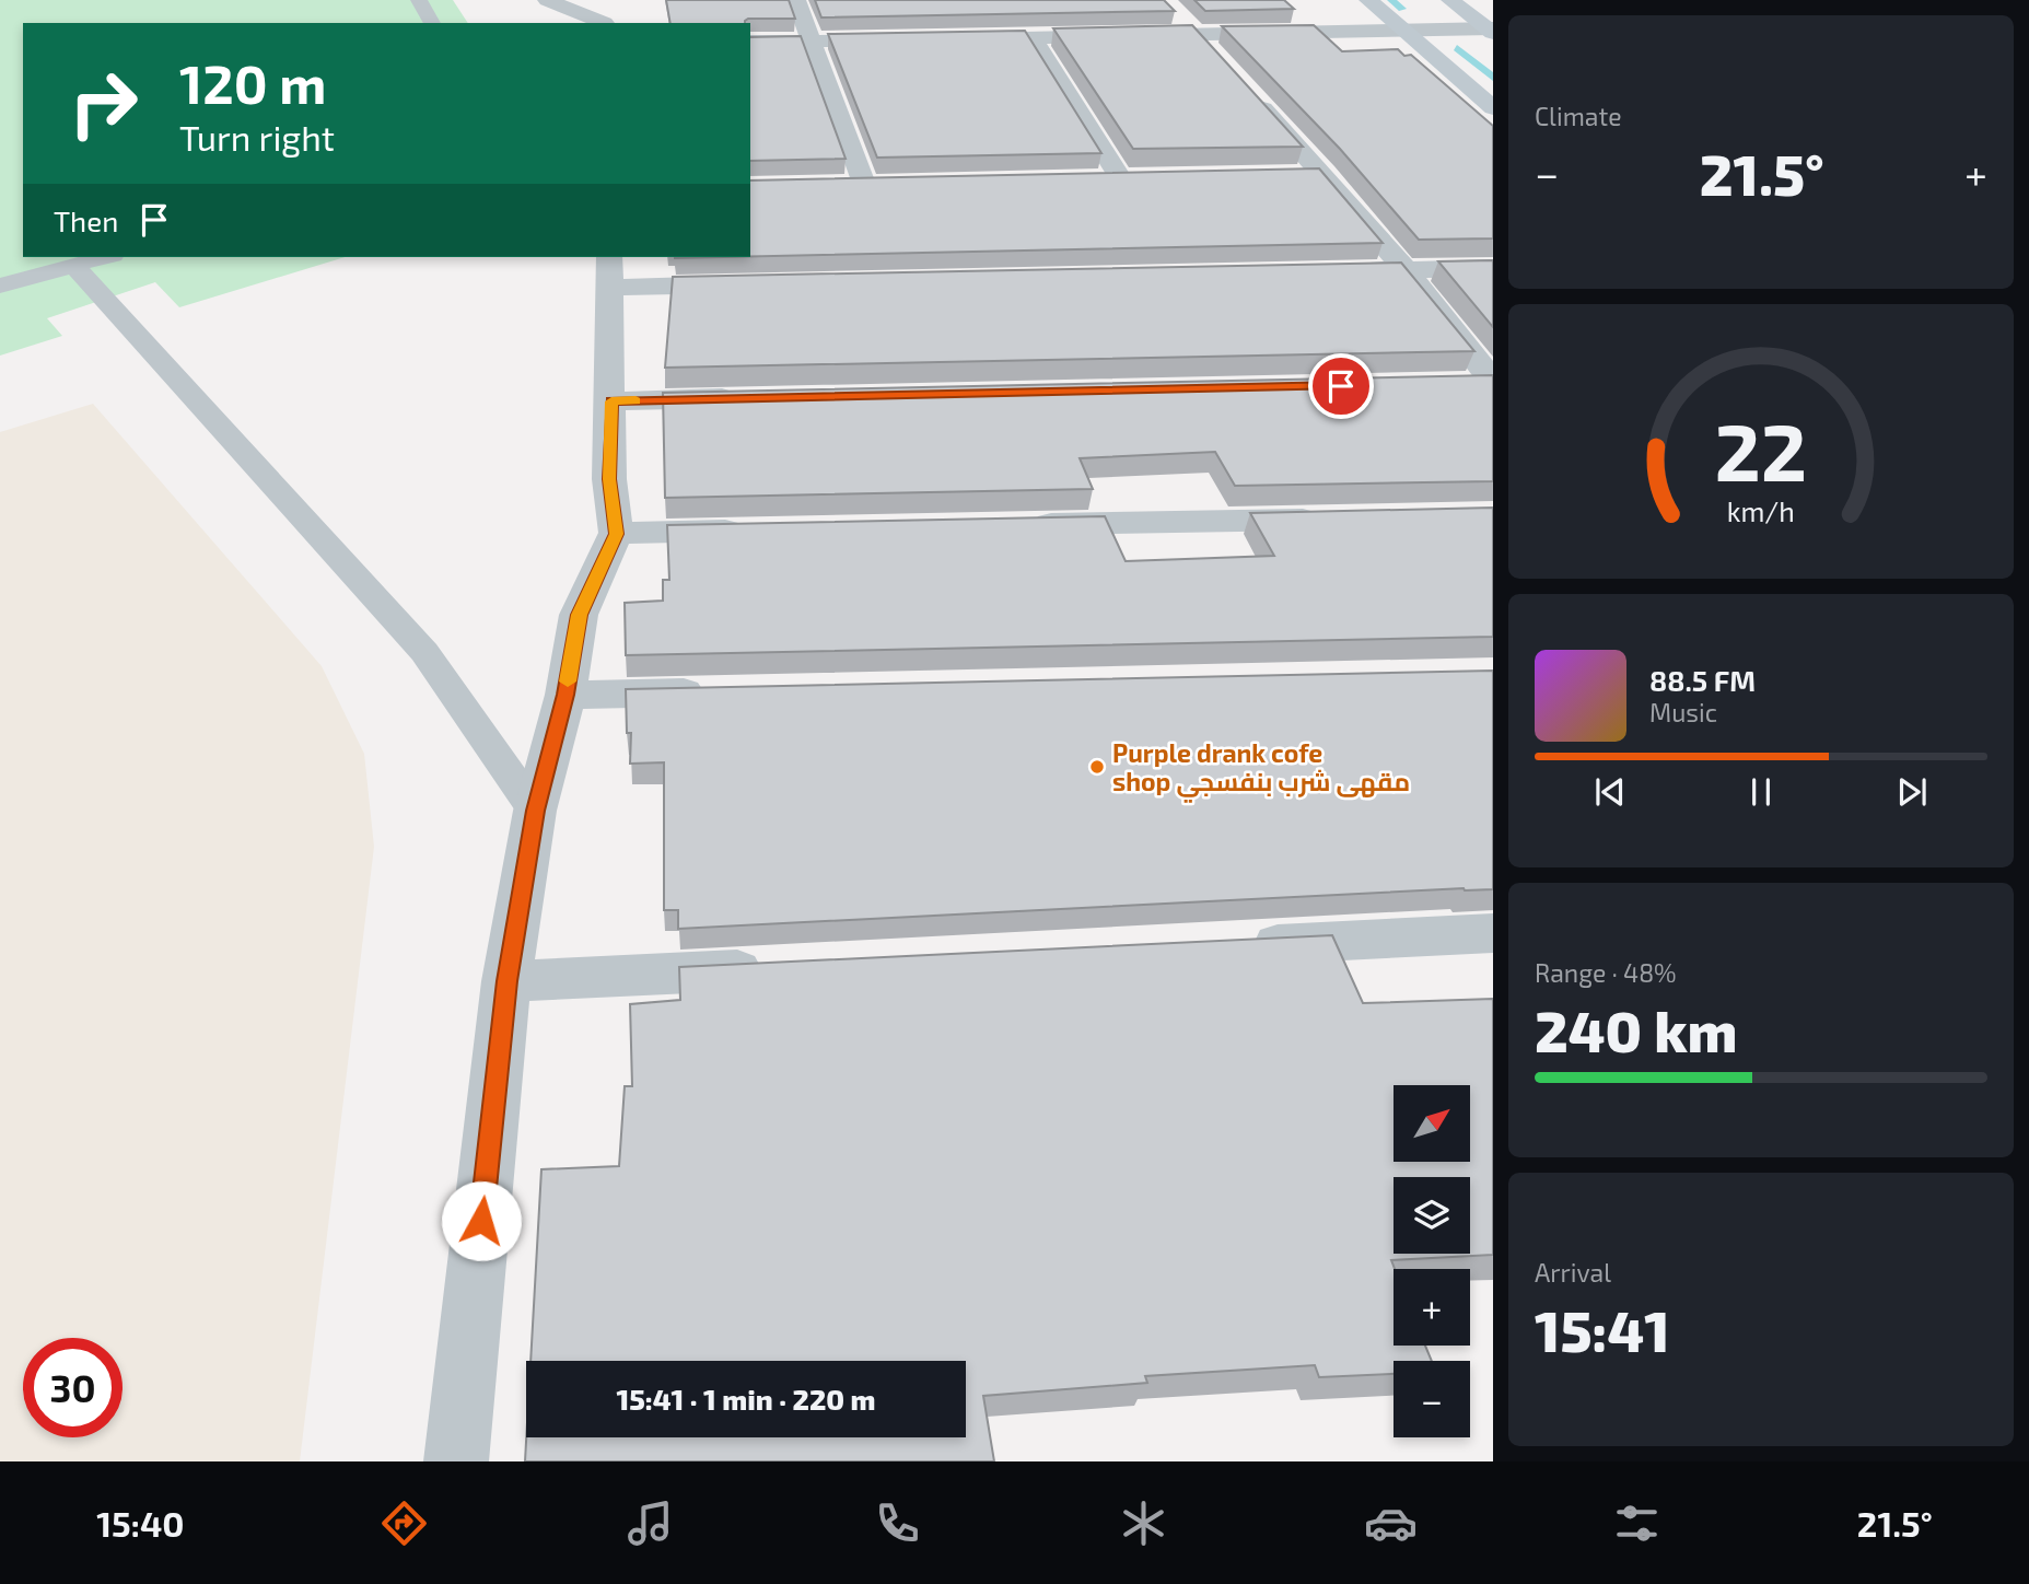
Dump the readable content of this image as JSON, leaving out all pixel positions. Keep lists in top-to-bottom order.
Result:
{
  "places": ["Purple drank cofe shop مقهى شرب بنفسجي"],
  "north": "top right",
  "page": {
    "tile": [
      "Climate",
      ["Range · 48%", "240 km"],
      ["Arrival", "15:41"]
    ],
    "turn": ["120 m", "Turn right"],
    "heat": ["−", "21.5°", "+"],
    "then": "Then",
    "song": ["88.5 FM", "Music"],
    "map_buttons": ["+", "−"],
    "limit": "30",
    "trip": "15:41 · 1 min · 220 m",
    "tabs": ["15:40", "21.5°"],
    "gauge": ["22", "km/h"]
  }
}
